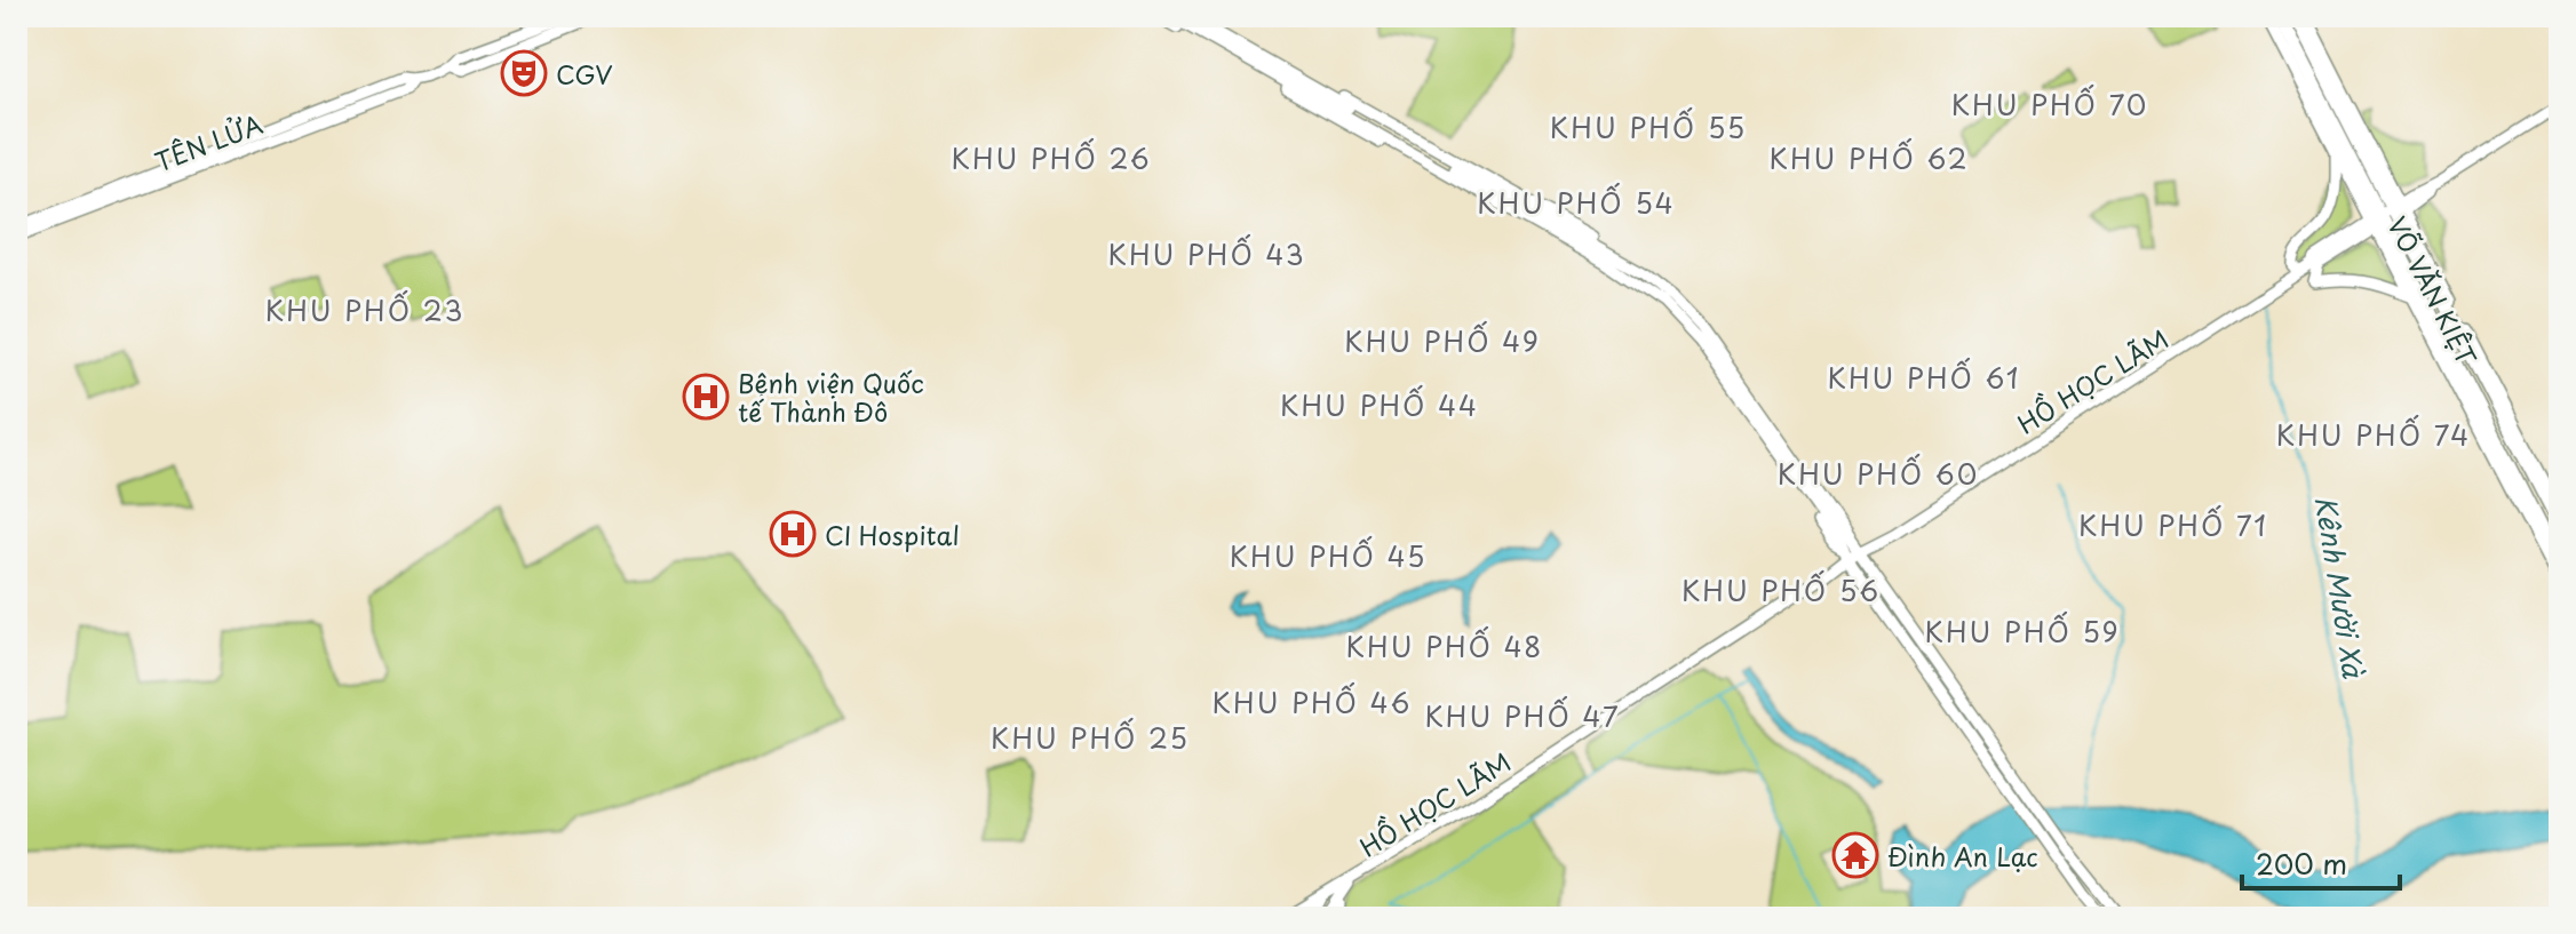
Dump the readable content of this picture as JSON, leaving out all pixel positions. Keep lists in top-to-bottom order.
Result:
{
  "streets": {
    "highway": ["VÕ VĂN KIỆT"],
    "main road": ["TÊN LỬA", "HỒ HỌC LÃM"]
  },
  "crossings": [
    ["VÕ VĂN KIỆT", "HỒ HỌC LÃM"]
  ],
  "districts": [
    "KHU PHỐ 70",
    "KHU PHỐ 55",
    "KHU PHỐ 26",
    "KHU PHỐ 62",
    "KHU PHỐ 54",
    "KHU PHỐ 43",
    "KHU PHỐ 23",
    "KHU PHỐ 49",
    "KHU PHỐ 61",
    "KHU PHỐ 44",
    "KHU PHỐ 74",
    "KHU PHỐ 60",
    "KHU PHỐ 71",
    "KHU PHỐ 45",
    "KHU PHỐ 56",
    "KHU PHỐ 59",
    "KHU PHỐ 48",
    "KHU PHỐ 46",
    "KHU PHỐ 47",
    "KHU PHỐ 25"
  ],
  "water": ["Kênh Mười Xà"],
  "places": {
    "theatre": ["CGV"],
    "hospital": ["Bệnh viện Quốc tế Thành Đô", "CI Hospital"],
    "temple": ["Đình An Lạc"]
  },
  "scale_bar": "200 m"
}
